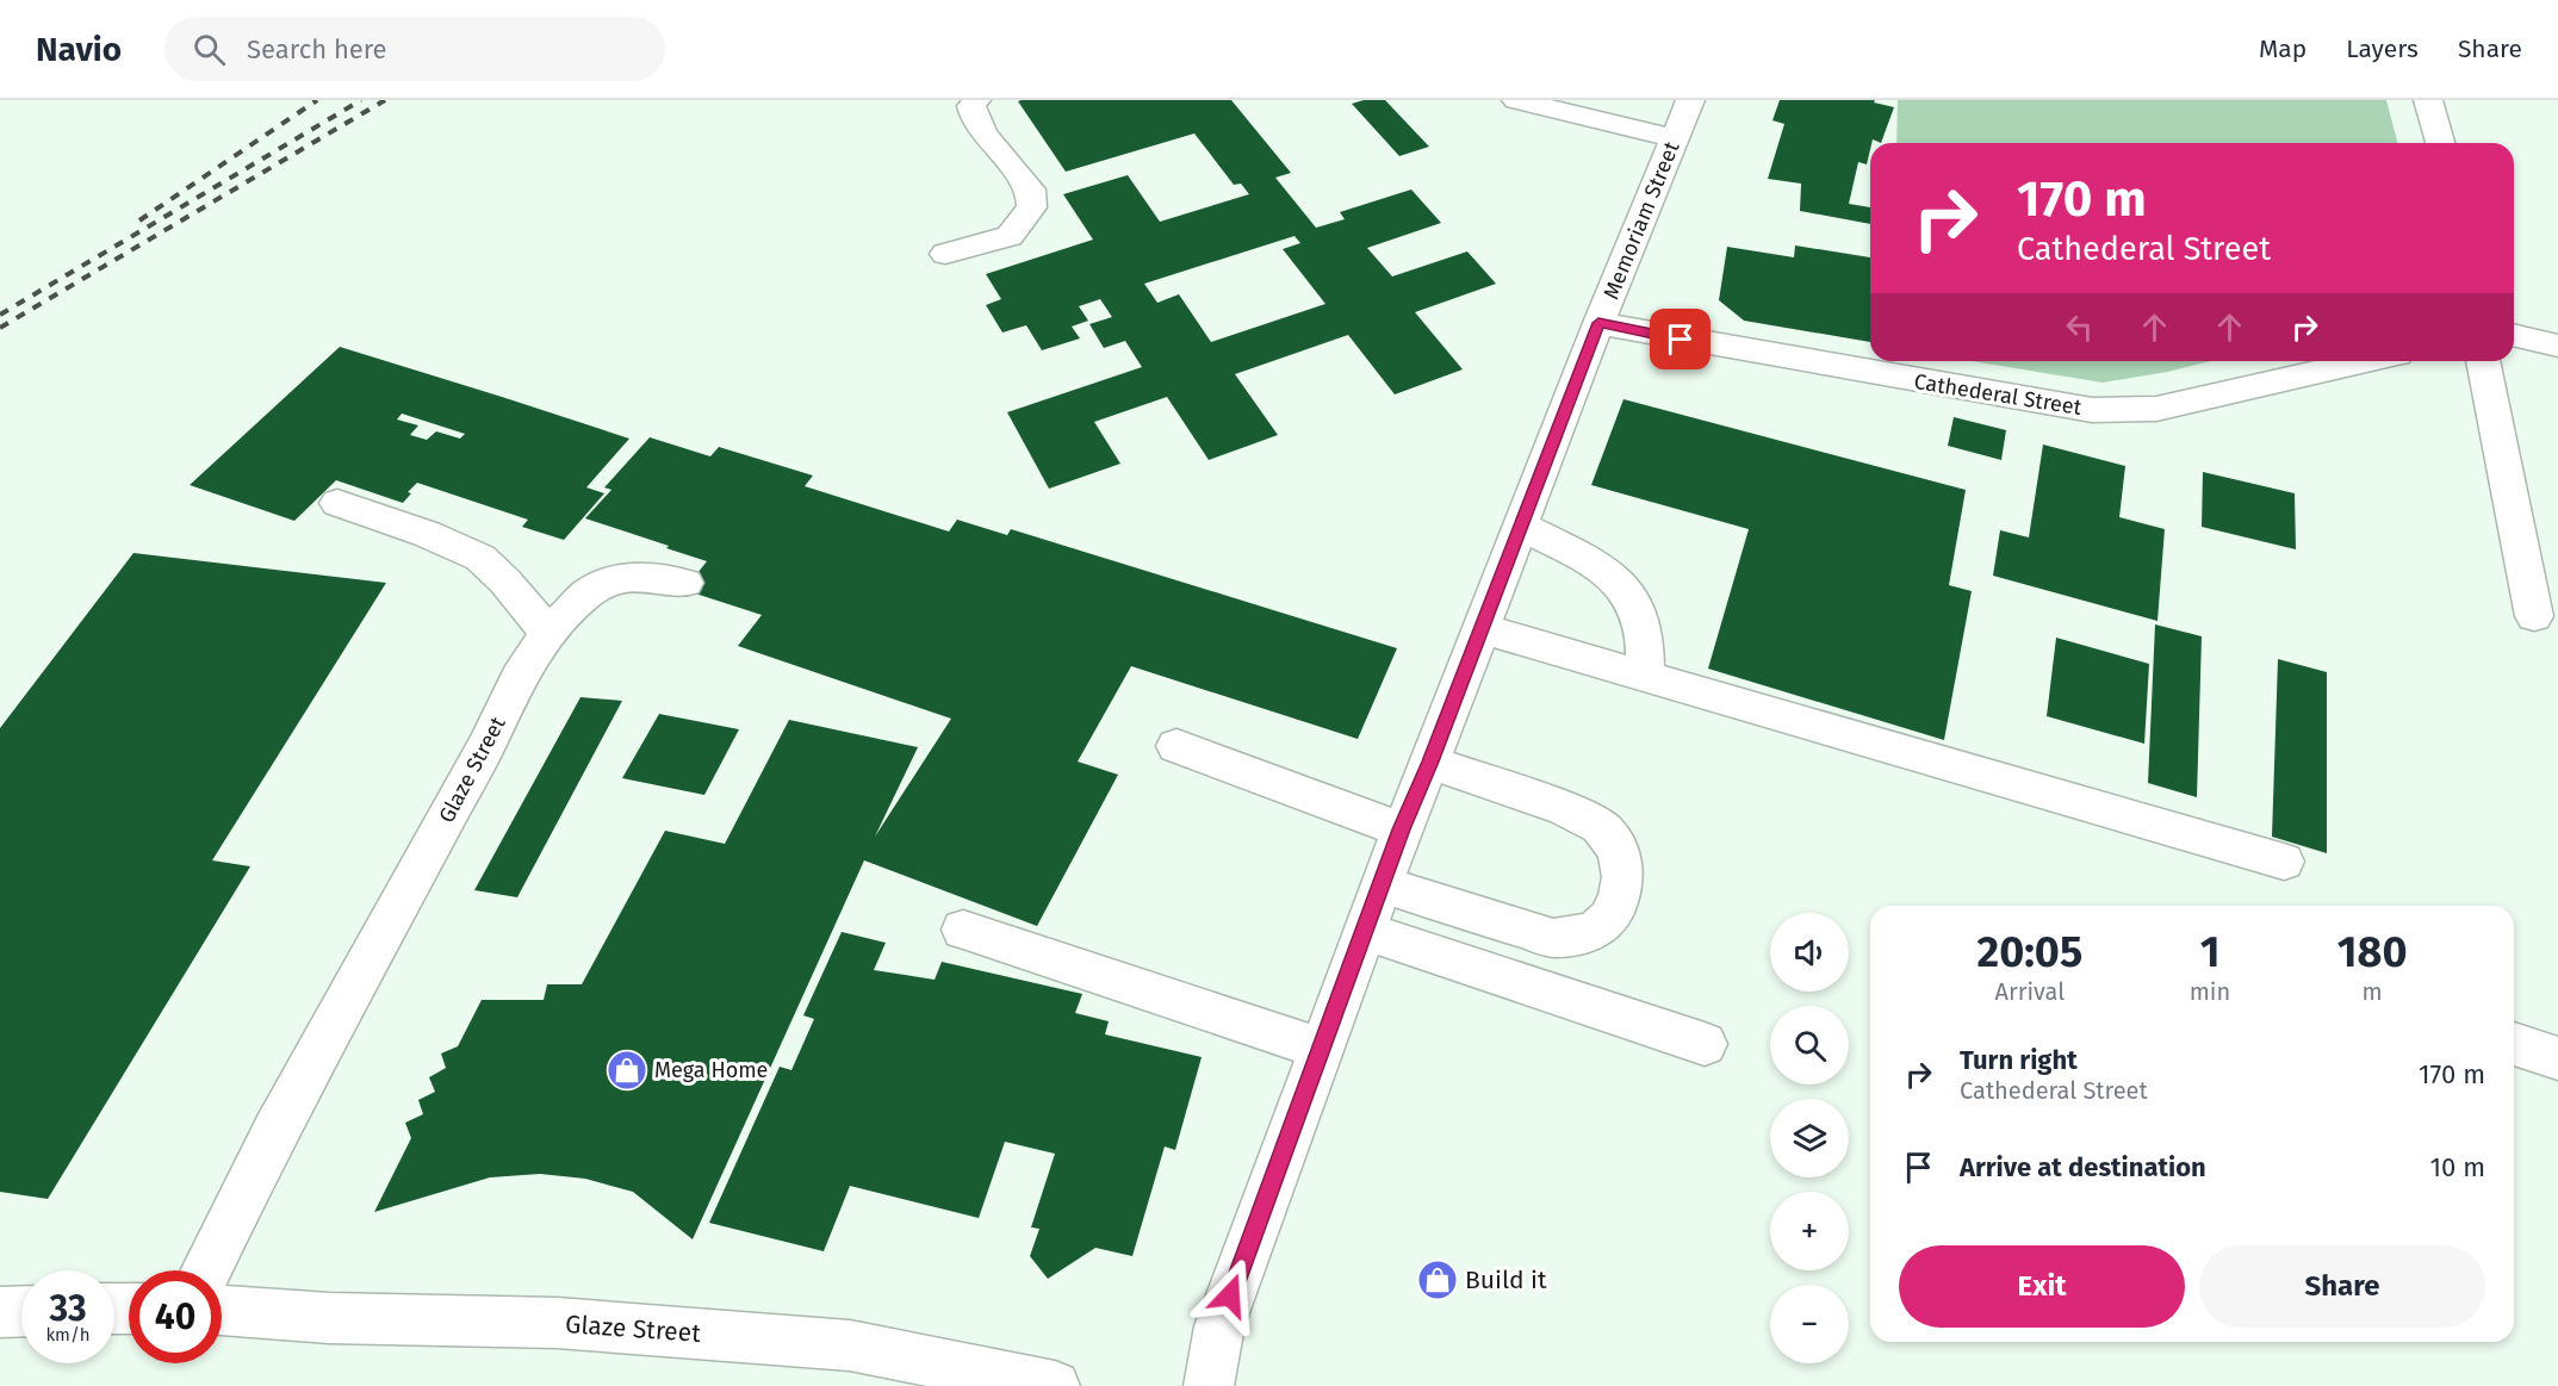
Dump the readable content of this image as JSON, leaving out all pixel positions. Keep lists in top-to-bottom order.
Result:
{
  "streets": {
    "street": ["Memoriam Street", "Cathederal Street", "Glaze Street"]
  },
  "crossings": [
    ["Memoriam Street", "Cathederal Street"]
  ],
  "places": {
    "shop": ["Mega Home", "Build it"]
  },
  "page": {
    "header": "Navio",
    "search": "Search here",
    "nav": ["Map", "Layers", "Share"],
    "turn": ["170 m", "Cathederal Street"],
    "eta": [
      "20:05",
      "Arrival",
      "1",
      "min",
      "180",
      "m"
    ],
    "map_buttons": ["+", "−"],
    "list": [
      {
        "name": "Turn right",
        "note": "Cathederal Street",
        "value": "170 m"
      },
      {
        "name": "Arrive at destination",
        "value": "10 m"
      }
    ],
    "buttons": ["Exit", "Share"],
    "speed": "33 km/h",
    "limit": "40"
  }
}
